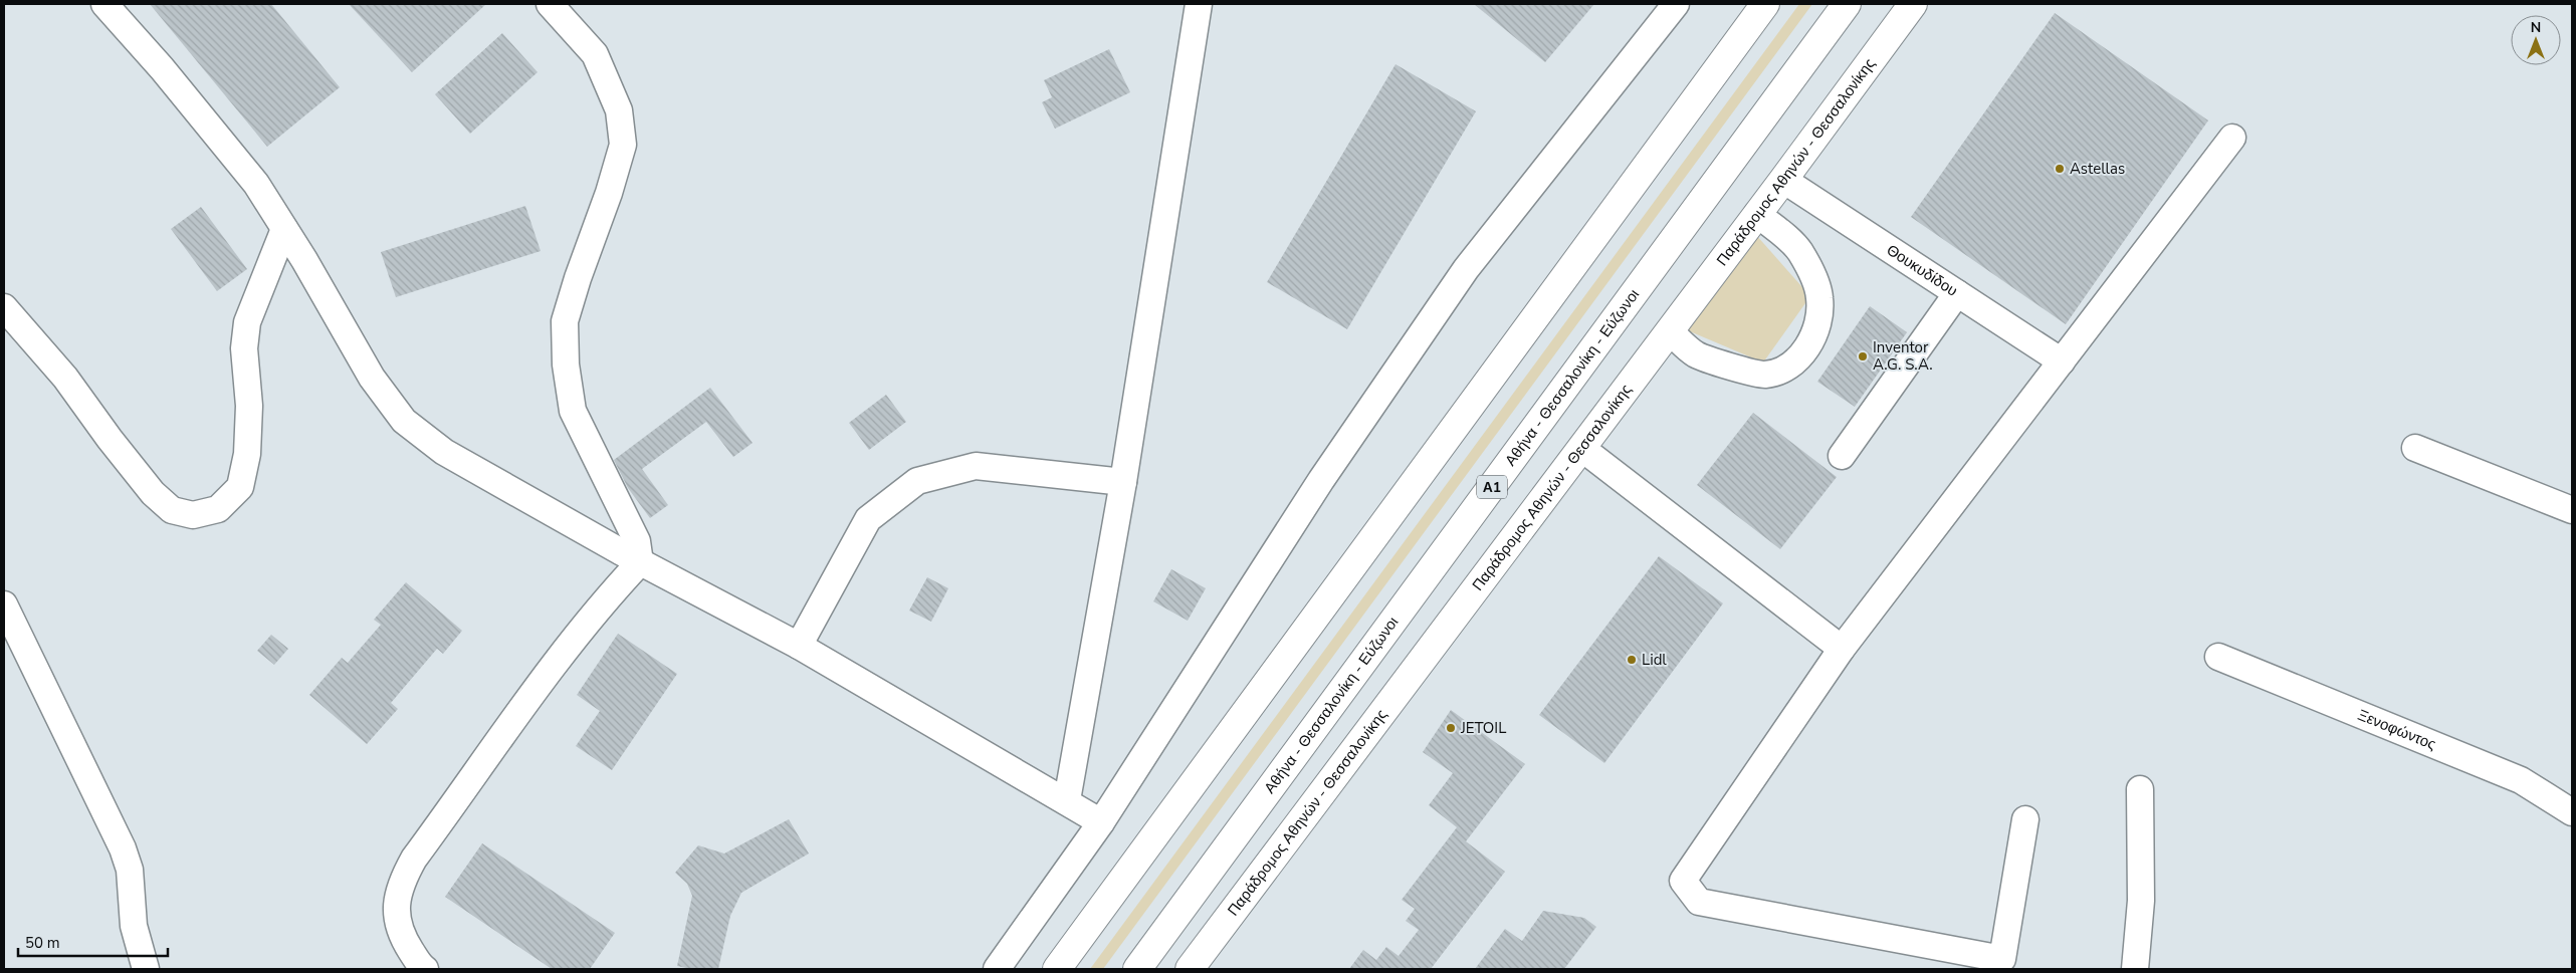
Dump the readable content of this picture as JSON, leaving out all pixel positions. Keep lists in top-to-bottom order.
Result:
{
  "streets": {
    "main road": ["Παράδρομος Αθηνών - Θεσσαλονίκης", "Αθήνα - Θεσσαλονίκη - Εύζωνοι", "Α1"],
    "street": ["Θουκυδίδου", "Ξενοφώντος"]
  },
  "crossings": [
    ["Παράδρομος Αθηνών - Θεσσαλονίκης", "Θουκυδίδου"]
  ],
  "places": [
    "Astellas",
    "Inventor A.G. S.A.",
    "Lidl",
    "JETOIL"
  ],
  "scale_bar": "50 m",
  "north": "top"
}
